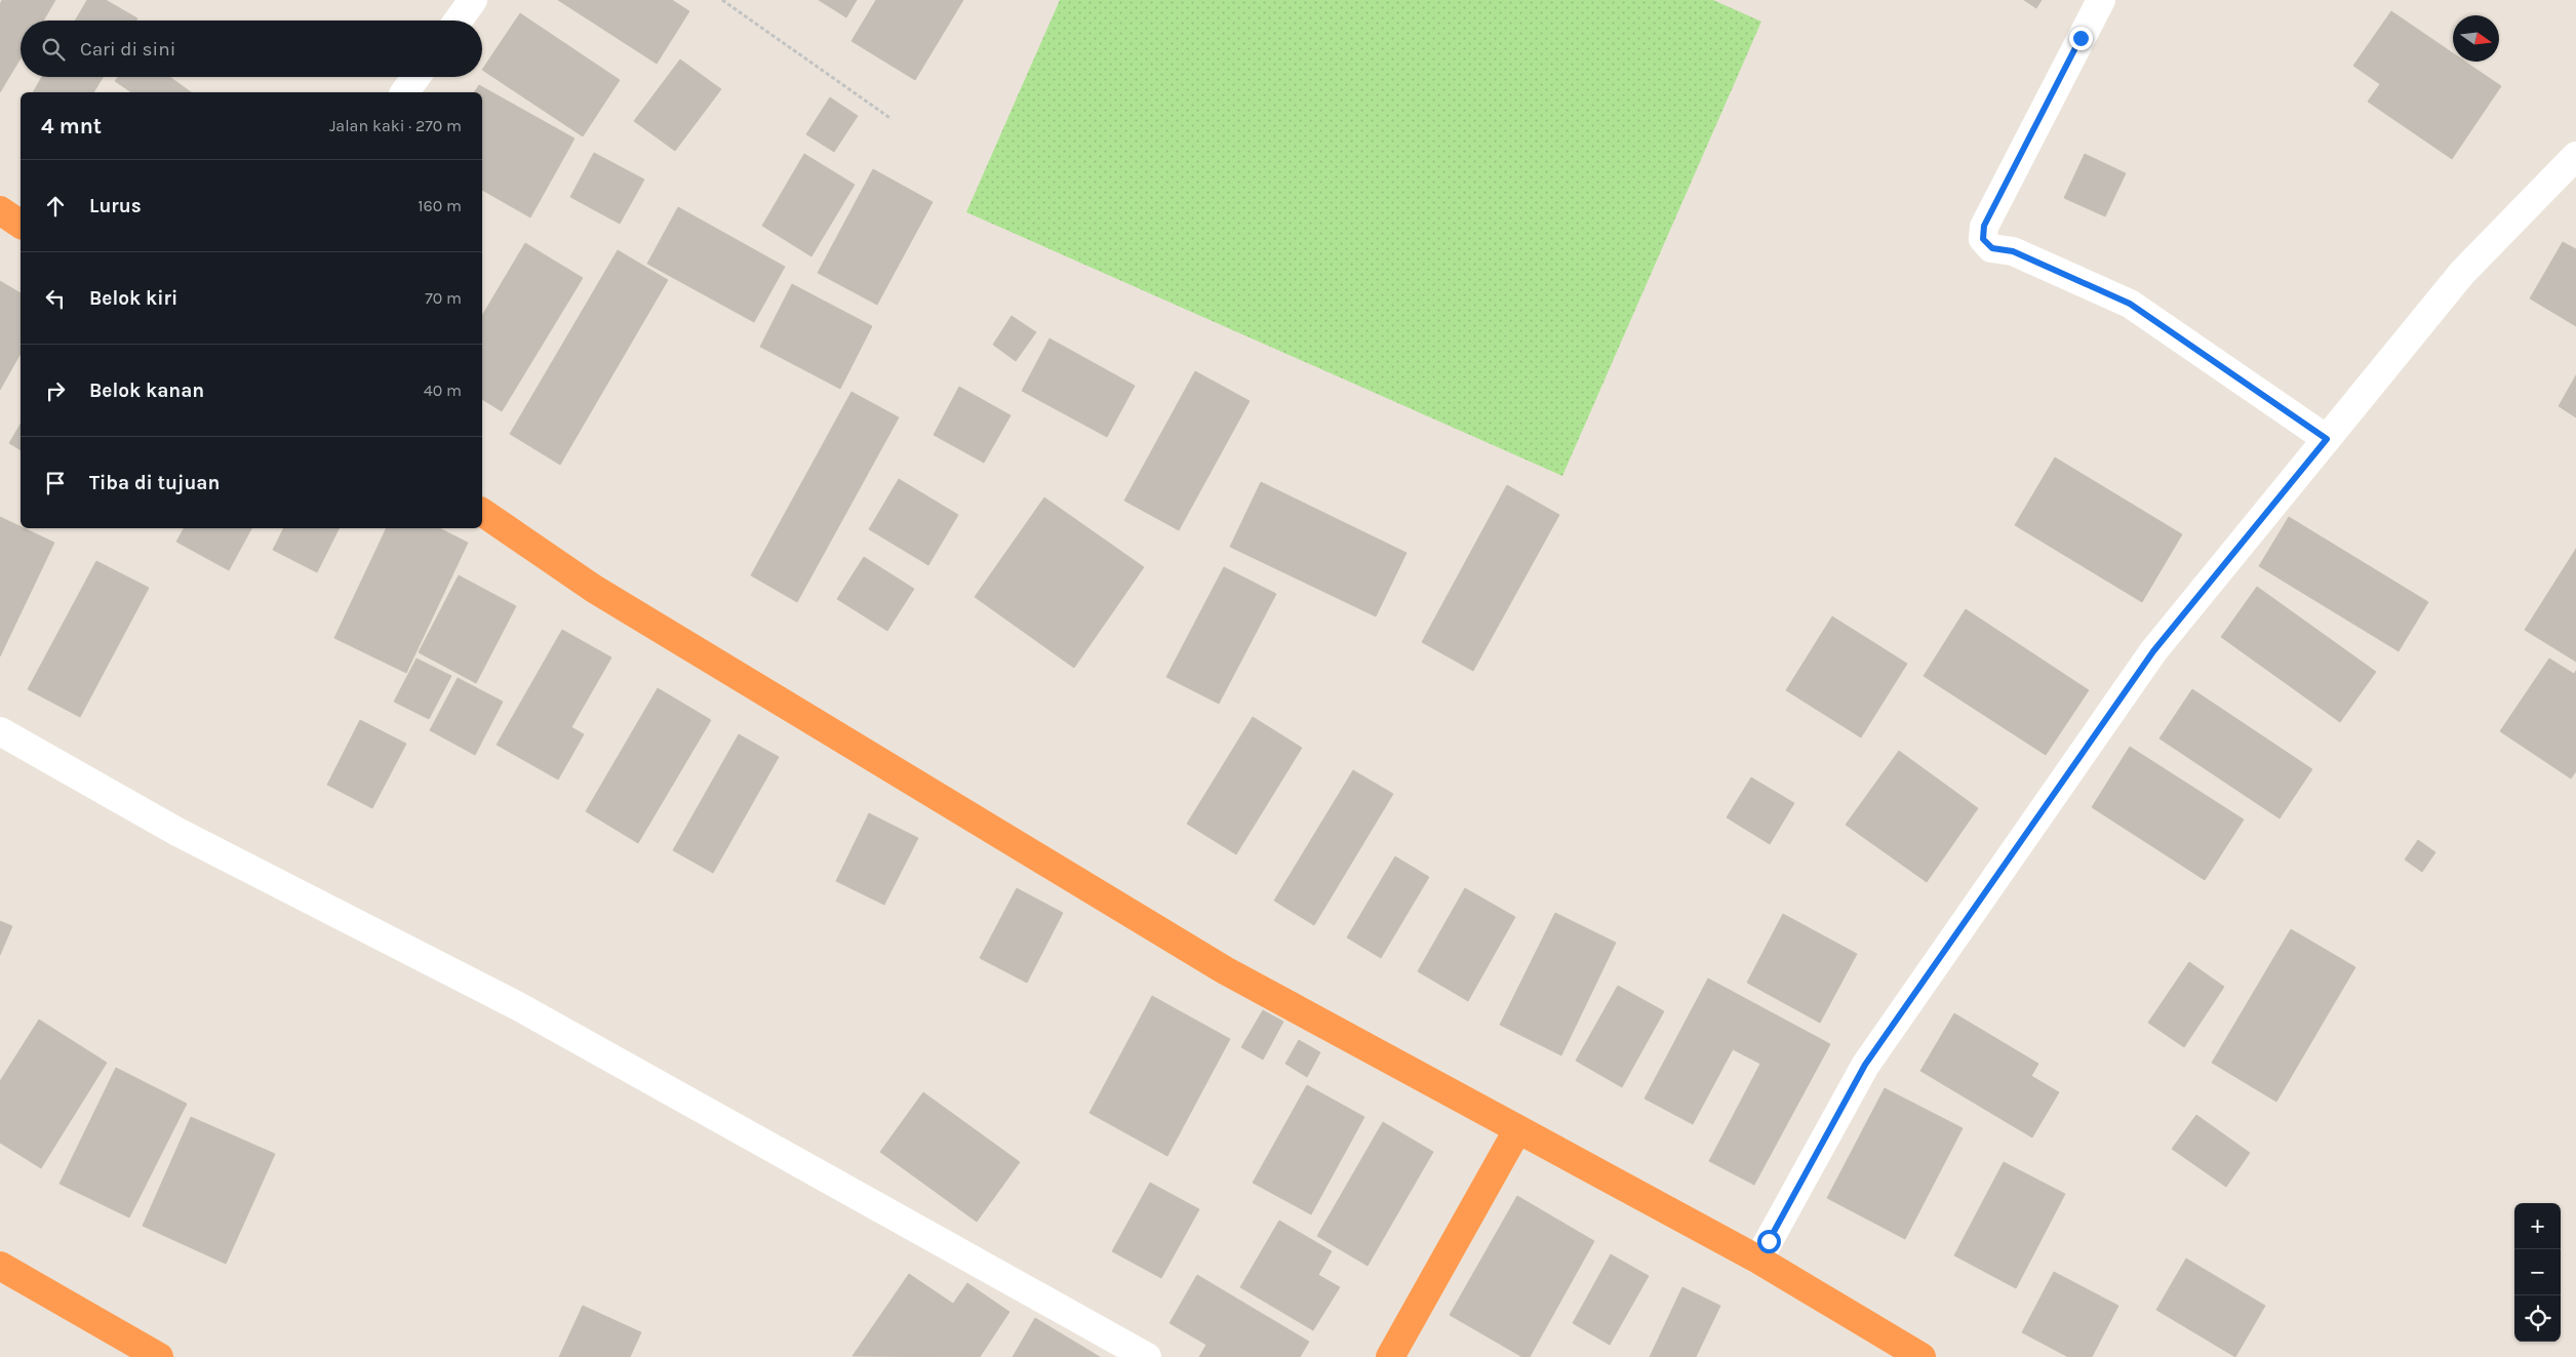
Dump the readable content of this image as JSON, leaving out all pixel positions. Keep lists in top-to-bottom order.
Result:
{
  "north": "right",
  "page": {
    "search": "Cari di sini",
    "heading": ["4 mnt", "Jalan kaki · 270 m"],
    "list": [
      ["Lurus", "160 m"],
      ["Belok kiri", "70 m"],
      ["Belok kanan", "40 m"],
      "Tiba di tujuan"
    ],
    "map_buttons": ["+", "−"]
  }
}
